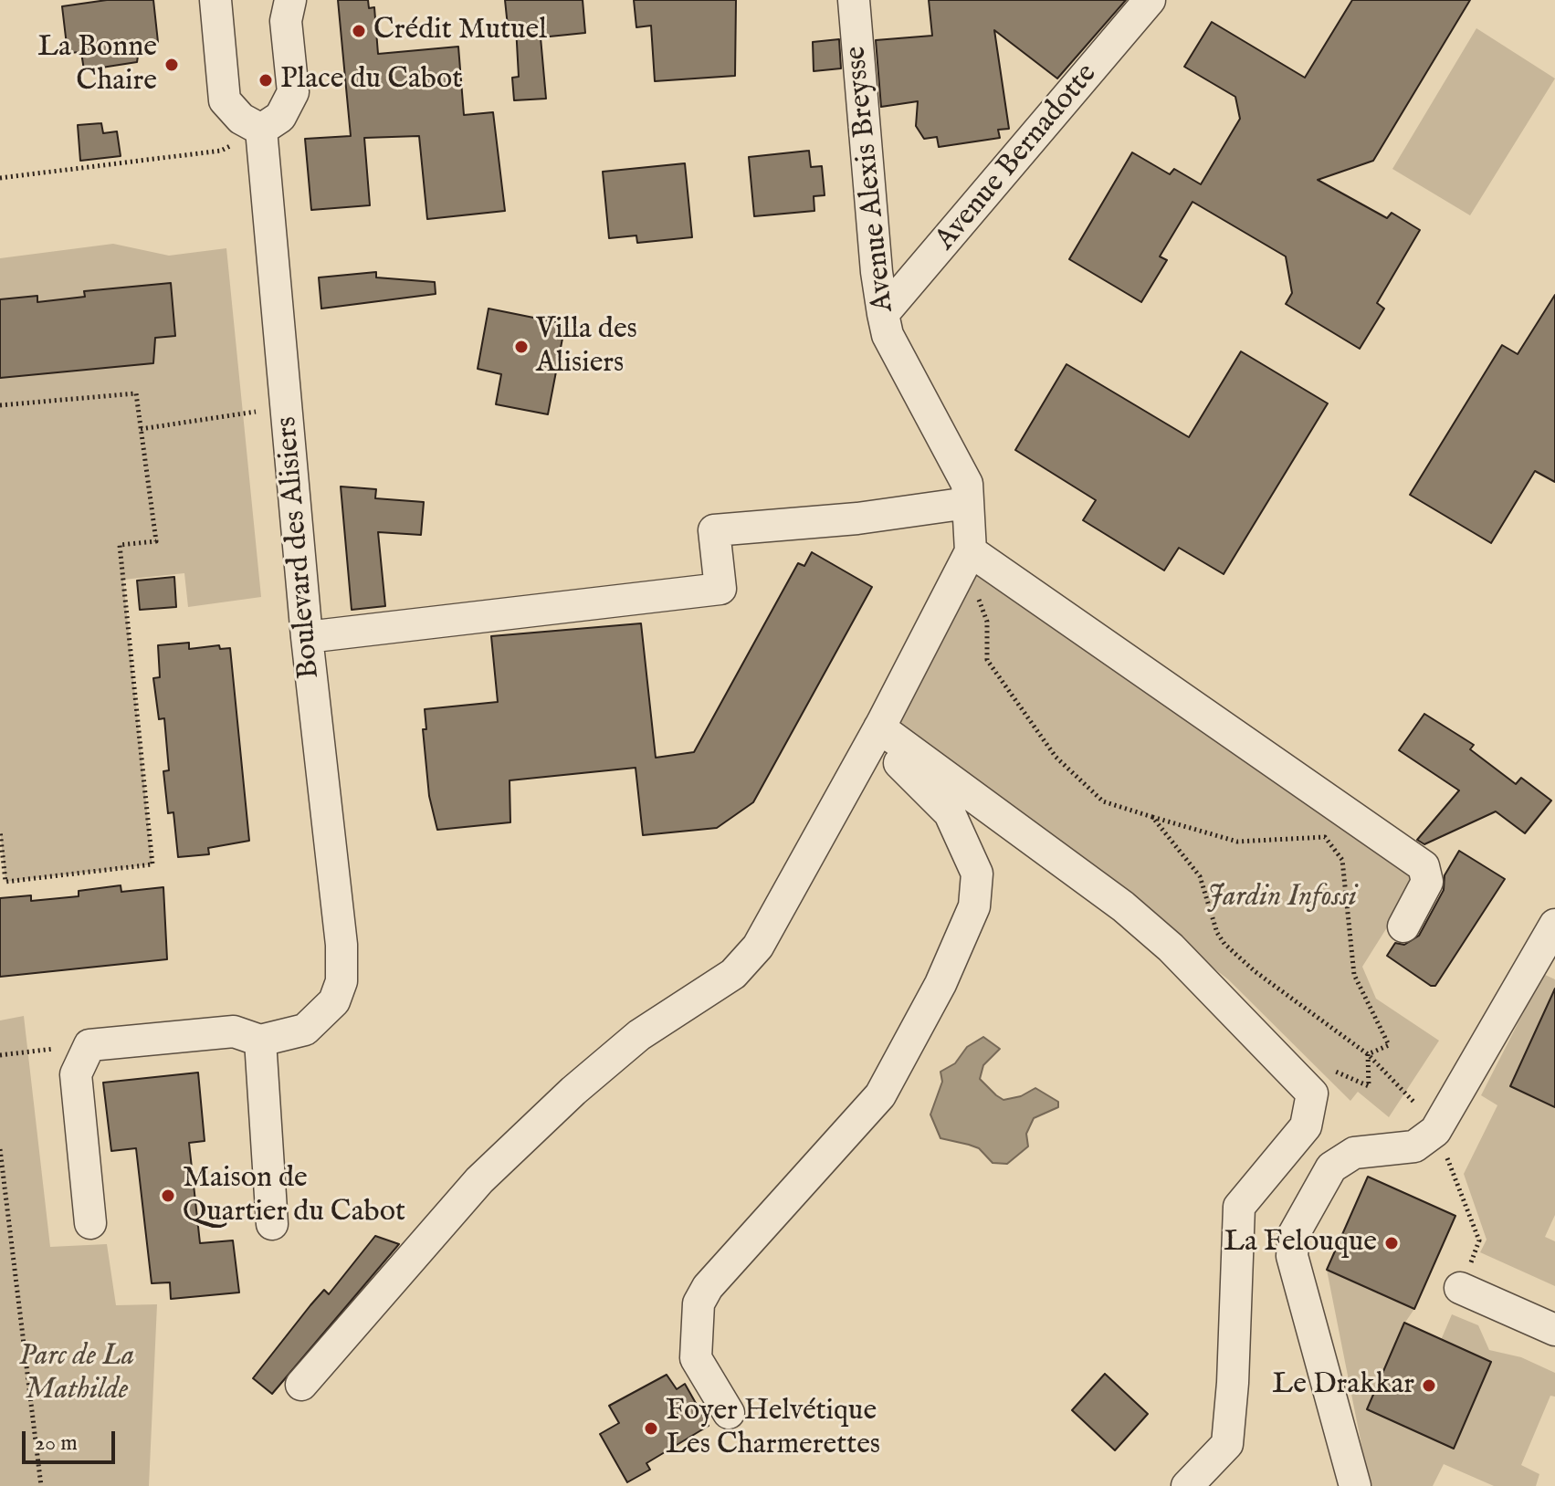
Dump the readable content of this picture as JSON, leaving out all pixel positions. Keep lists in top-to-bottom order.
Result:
{
  "streets": {
    "street": ["Avenue Bernadotte", "Avenue Alexis Breysse", "Boulevard des Alisiers"]
  },
  "crossings": [
    ["Avenue Bernadotte", "Avenue Alexis Breysse"]
  ],
  "parks": ["Jardin Infossi", "Parc de La Mathilde"],
  "places": [
    "Crédit Mutuel",
    "La Bonne Chaire",
    "Place du Cabot",
    "Villa des Alisiers",
    "Maison de Quartier du Cabot",
    "La Felouque",
    "Le Drakkar",
    "Foyer Helvétique Les Charmerettes"
  ],
  "scale_bar": "20 m"
}
